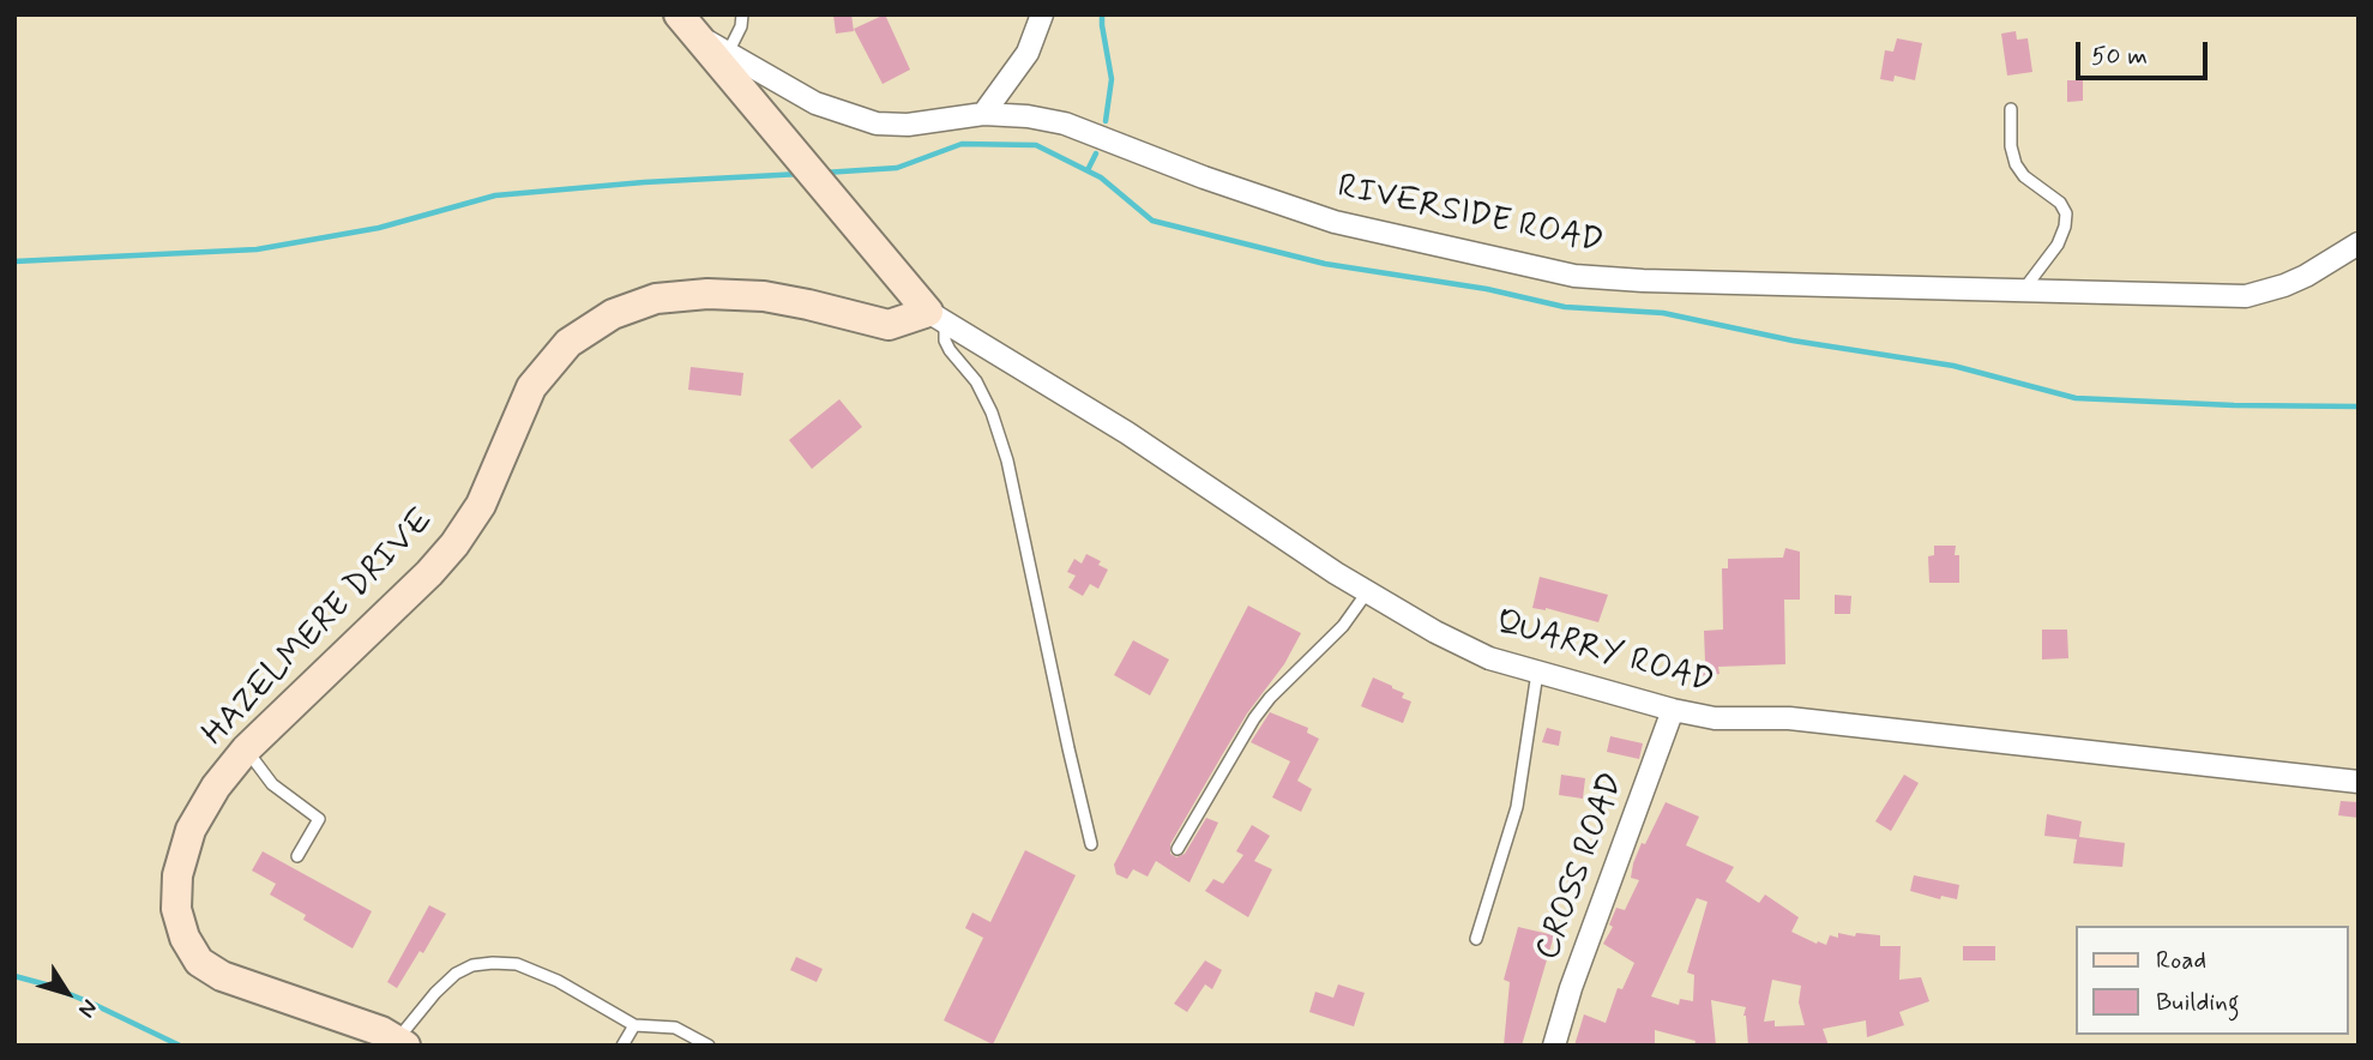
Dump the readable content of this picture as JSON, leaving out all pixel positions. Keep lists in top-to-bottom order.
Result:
{
  "streets": {
    "street": [
      "RIVERSIDE ROAD",
      "HAZELMERE DRIVE",
      "QUARRY ROAD",
      "CROSS ROAD"
    ]
  },
  "crossings": [
    ["HAZELMERE DRIVE", "QUARRY ROAD"],
    ["QUARRY ROAD", "CROSS ROAD"]
  ],
  "legend": ["Road", "Building"],
  "scale_bar": "50 m",
  "north": "bottom right"
}
